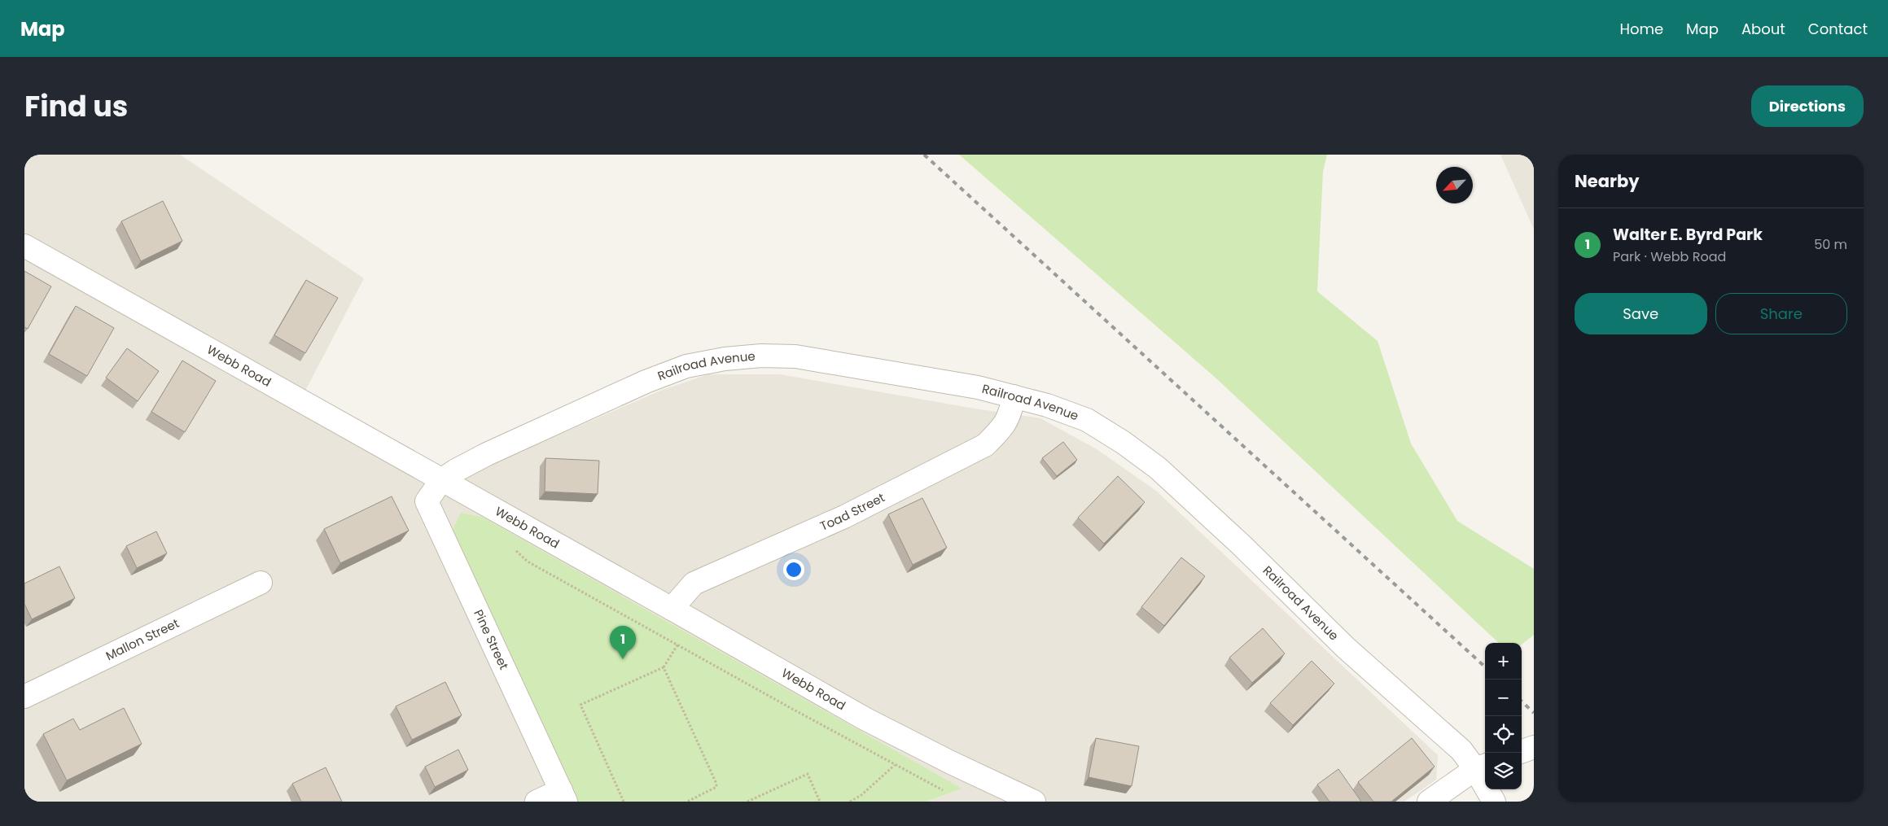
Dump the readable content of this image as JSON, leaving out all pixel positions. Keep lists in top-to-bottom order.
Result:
{
  "streets": {
    "street": [
      "Webb Road",
      "Railroad Avenue",
      "Toad Street",
      "Mallon Street",
      "Pine Street"
    ]
  },
  "crossings": [
    ["Webb Road", "Railroad Avenue"],
    ["Webb Road", "Toad Street"],
    ["Webb Road", "Pine Street"],
    ["Railroad Avenue", "Toad Street"],
    ["Railroad Avenue", "Pine Street"]
  ],
  "north": "bottom left",
  "page": {
    "header": "Map",
    "nav": [
      "Home",
      "Map",
      "About",
      "Contact"
    ],
    "title": "Find us",
    "buttons": [
      "Directions",
      ["Save", "Share"]
    ],
    "heading": "Nearby",
    "list": [
      {
        "mark": "1",
        "name": "Walter E. Byrd Park",
        "note": "Park · Webb Road",
        "value": "50 m"
      }
    ],
    "pins": "1",
    "map_buttons": ["+", "−"]
  }
}
